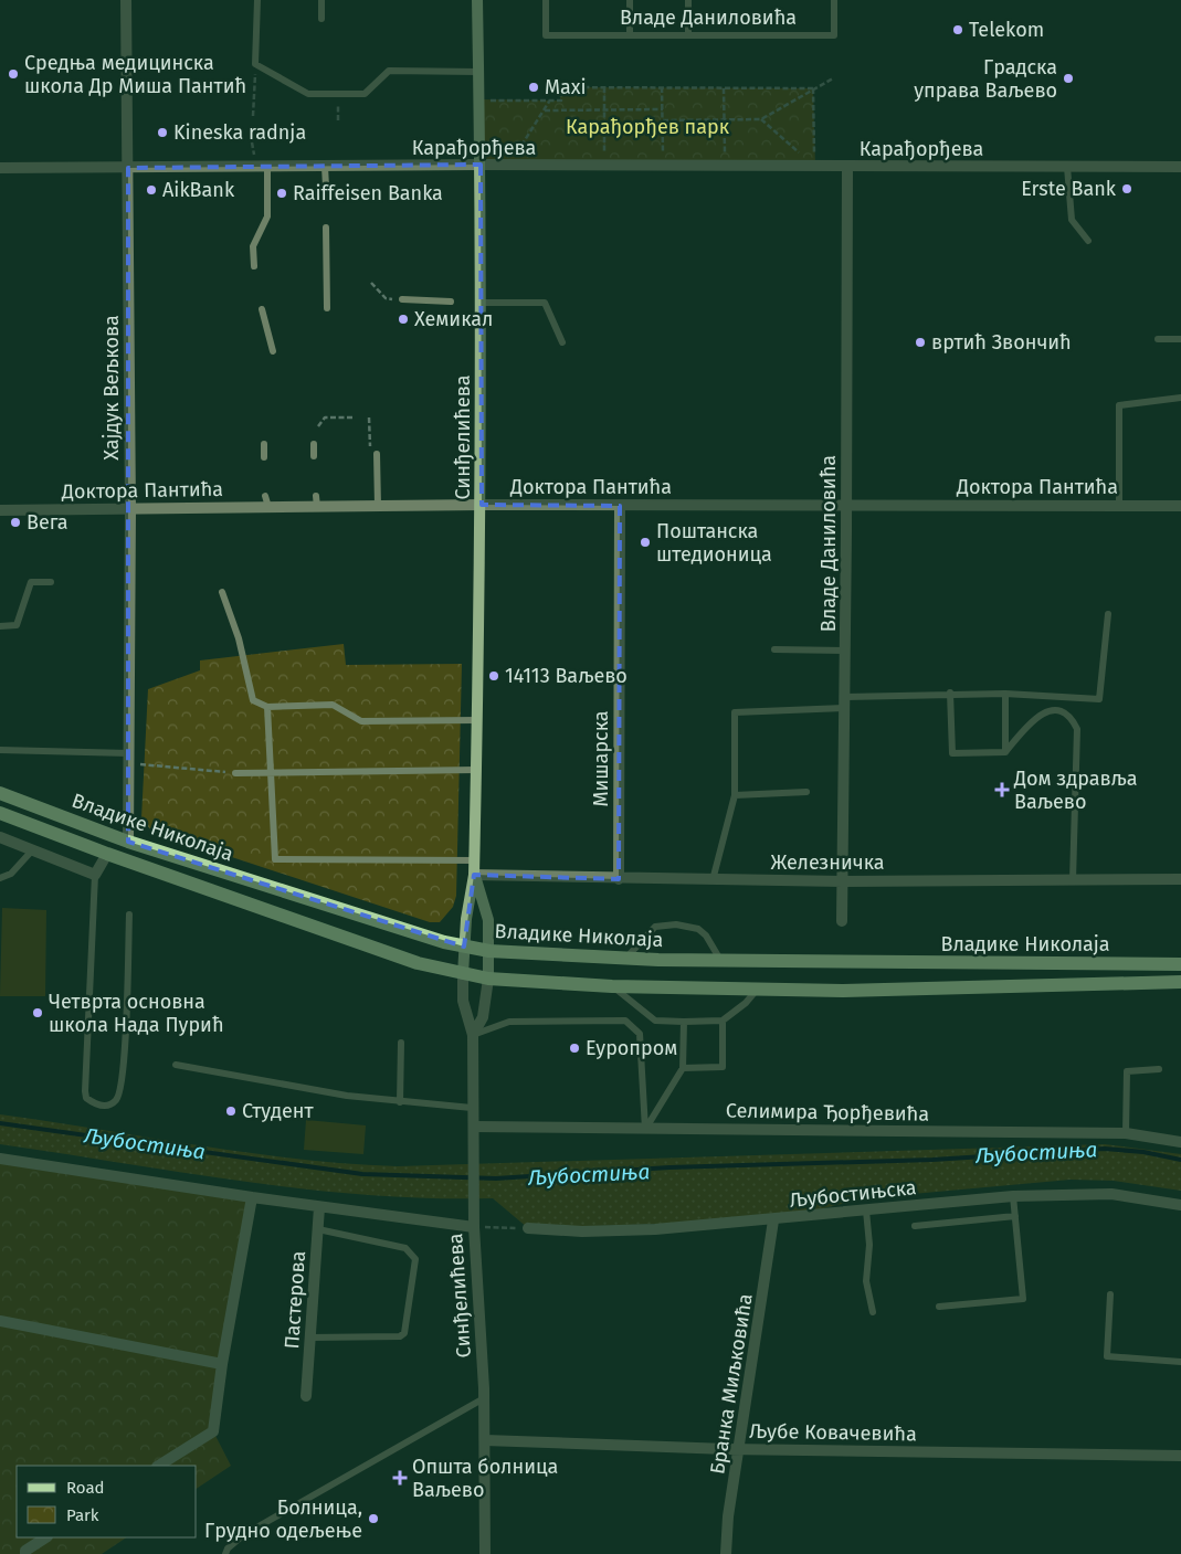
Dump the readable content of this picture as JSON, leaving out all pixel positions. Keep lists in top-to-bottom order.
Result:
{
  "streets": {
    "main road": ["Синђелићева", "Владике Николаја"],
    "street": [
      "Владе Даниловића",
      "Карађорђева",
      "Хајдук Вељкова",
      "Доктора Пантића",
      "Мишарска",
      "Железничка",
      "Селимира Ђорђевића",
      "Љубостињска",
      "Пастерова",
      "Бранка Миљковића",
      "Љубе Ковачевића"
    ]
  },
  "crossings": [
    ["Владе Даниловића", "Карађорђева"],
    ["Владе Даниловића", "Доктора Пантића"],
    ["Владе Даниловића", "Железничка"],
    ["Карађорђева", "Хајдук Вељкова"],
    ["Карађорђева", "Синђелићева"],
    ["Хајдук Вељкова", "Доктора Пантића"],
    ["Хајдук Вељкова", "Владике Николаја"],
    ["Синђелићева", "Доктора Пантића"],
    ["Синђелићева", "Владике Николаја"],
    ["Синђелићева", "Железничка"],
    ["Синђелићева", "Селимира Ђорђевића"],
    ["Синђелићева", "Љубе Ковачевића"],
    ["Доктора Пантића", "Мишарска"],
    ["Мишарска", "Железничка"],
    ["Љубостињска", "Бранка Миљковића"],
    ["Бранка Миљковића", "Љубе Ковачевића"]
  ],
  "water": ["Љубостиња"],
  "parks": ["Карађорђев парк"],
  "places": {
    "other": [
      "Telekom",
      "Средња медицинска школа Др Миша Пантић",
      "Градска управа Ваљево",
      "Maxi",
      "Kineska radnja",
      "Erste Bank",
      "AikBank",
      "Raiffeisen Banka",
      "Хемикал",
      "вртић Звончић",
      "Вега",
      "Поштанска штедионица",
      "14113 Ваљево",
      "Четврта основна школа Нада Пурић",
      "Еуропром",
      "Студент",
      "Болница, Грудно одељење"
    ],
    "health": ["Дом здравља Ваљево", "Општа болница Ваљево"]
  },
  "legend": ["Road", "Park"]
}
